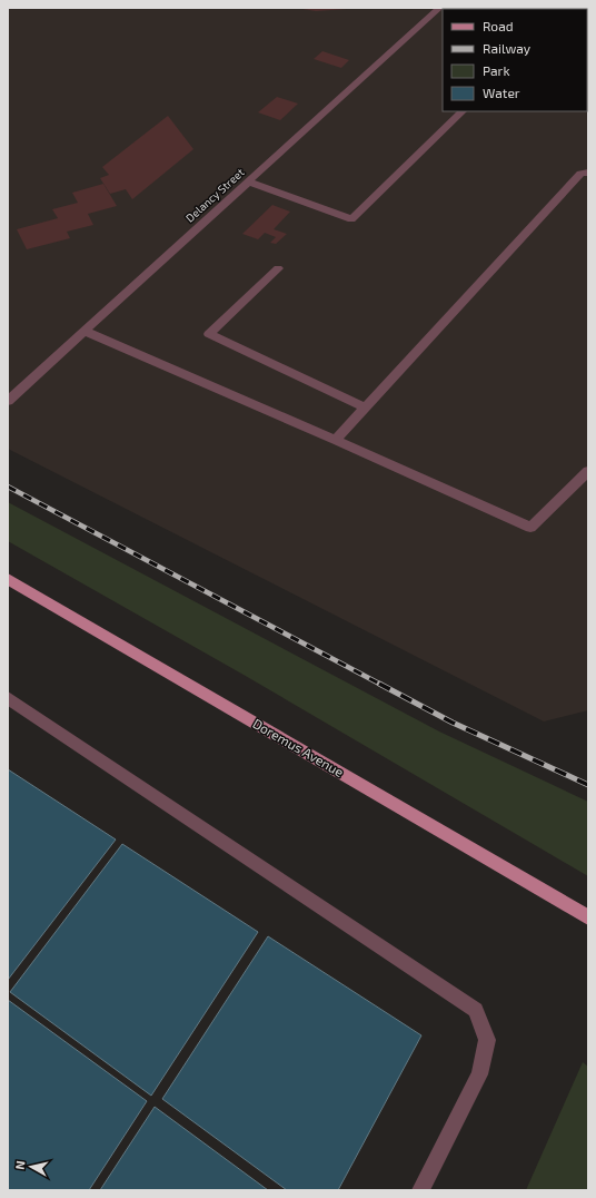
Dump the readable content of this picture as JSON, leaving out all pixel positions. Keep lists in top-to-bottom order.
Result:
{
  "streets": {
    "main road": ["Doremus Avenue"],
    "street": ["Delancy Street"]
  },
  "legend": [
    "Road",
    "Railway",
    "Park",
    "Water"
  ],
  "north": "left"
}
